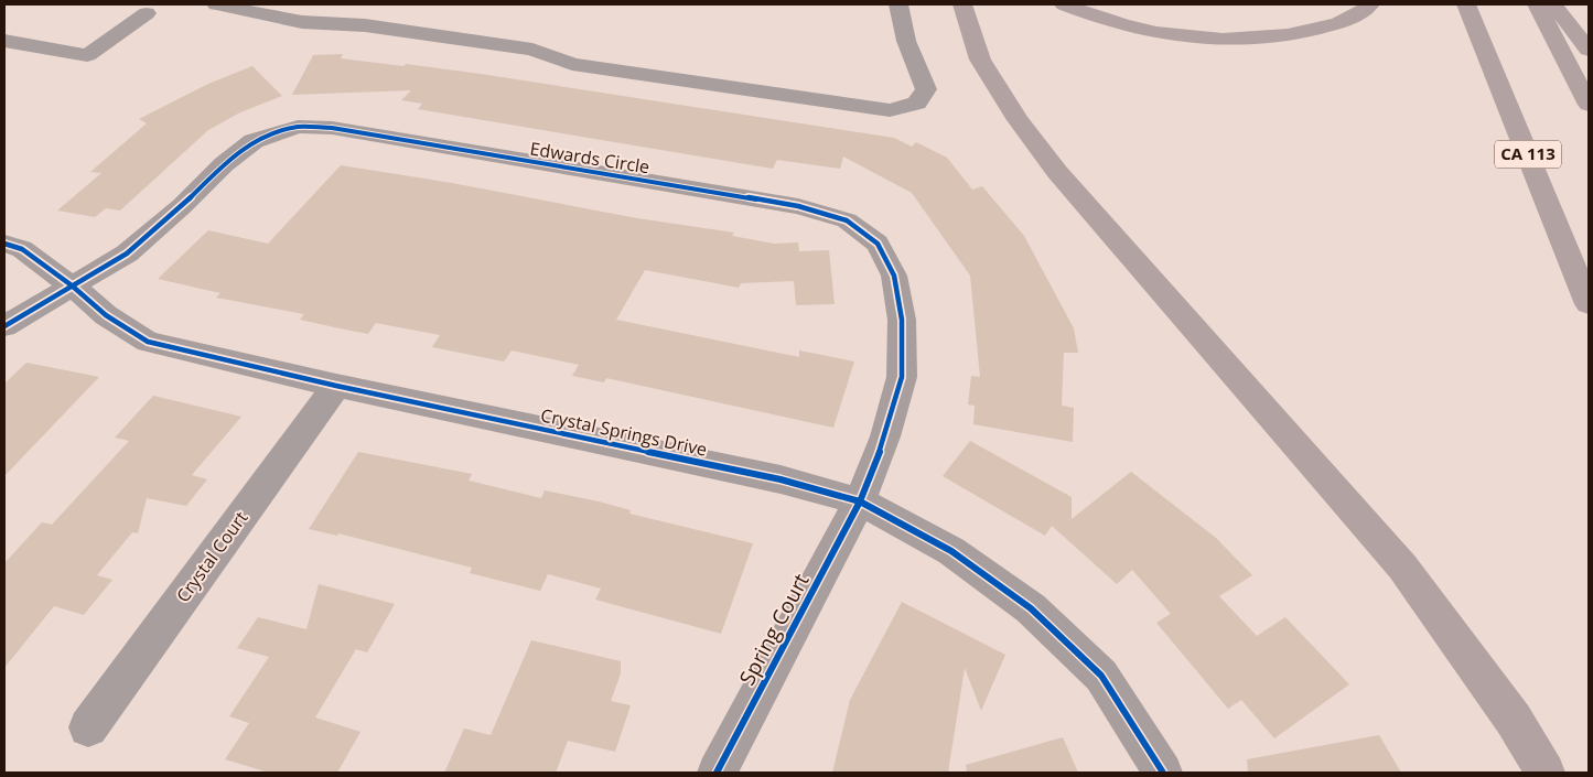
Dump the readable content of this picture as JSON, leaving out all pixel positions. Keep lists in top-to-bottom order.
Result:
{
  "streets": {
    "highway": ["CA 113"],
    "street": [
      "Edwards Circle",
      "Crystal Springs Drive",
      "Crystal Court",
      "Spring Court"
    ]
  },
  "crossings": [
    ["Edwards Circle", "Crystal Springs Drive"],
    ["Edwards Circle", "Spring Court"],
    ["Crystal Springs Drive", "Crystal Court"],
    ["Crystal Springs Drive", "Spring Court"]
  ]
}
